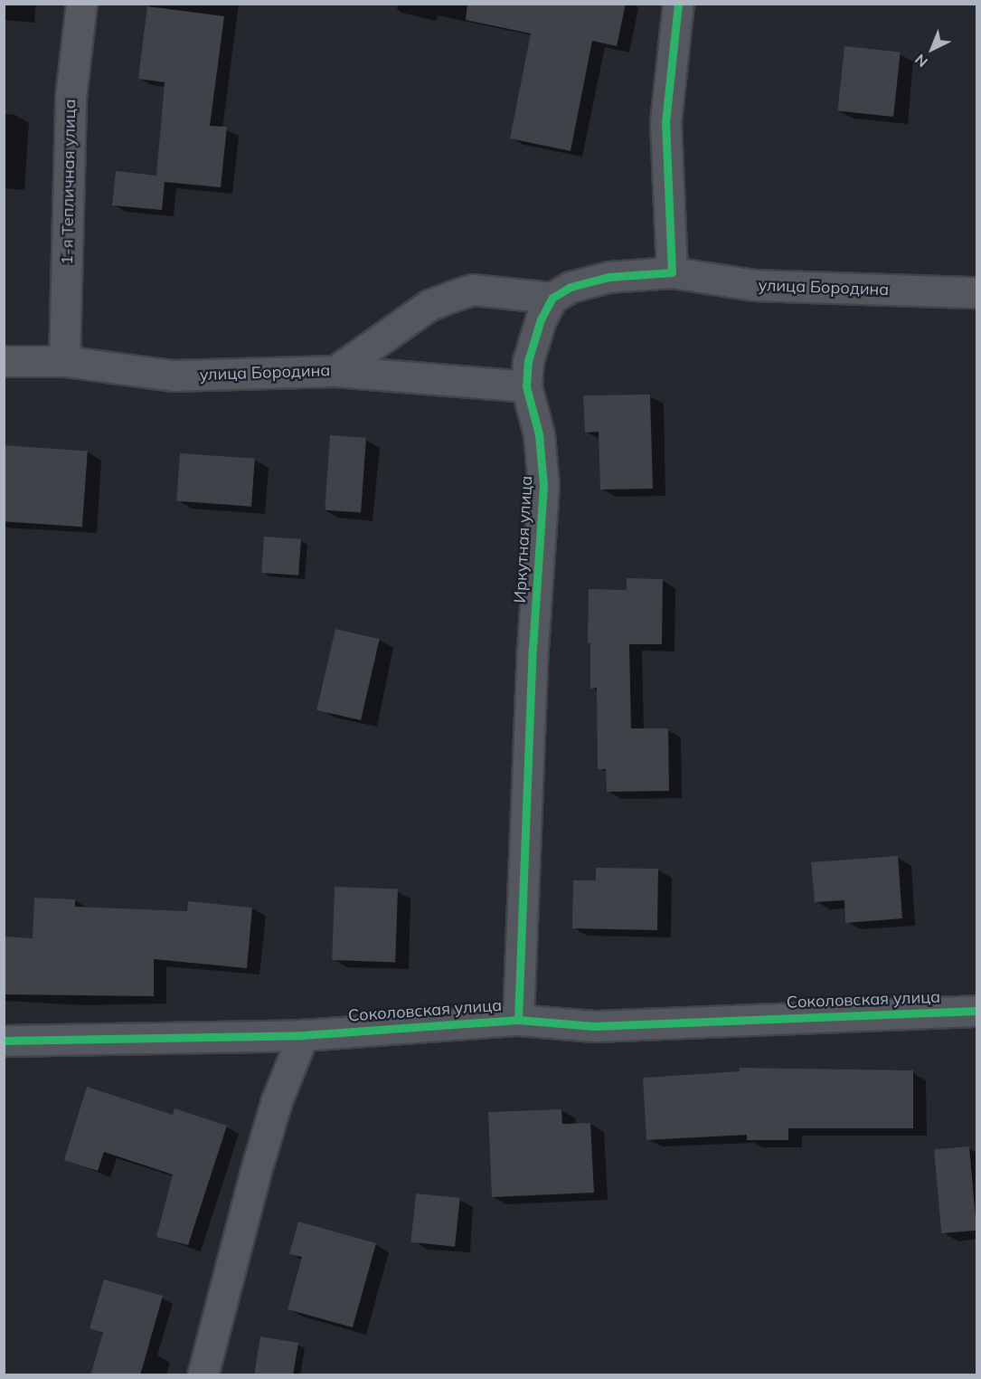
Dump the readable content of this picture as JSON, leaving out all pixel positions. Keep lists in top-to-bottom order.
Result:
{
  "streets": {
    "street": [
      "1-я Тепличная улица",
      "улица Бородина",
      "Иркутная улица",
      "Соколовская улица"
    ]
  },
  "crossings": [
    ["1-я Тепличная улица", "улица Бородина"],
    ["улица Бородина", "Иркутная улица"],
    ["Иркутная улица", "Соколовская улица"]
  ],
  "north": "bottom left"
}
